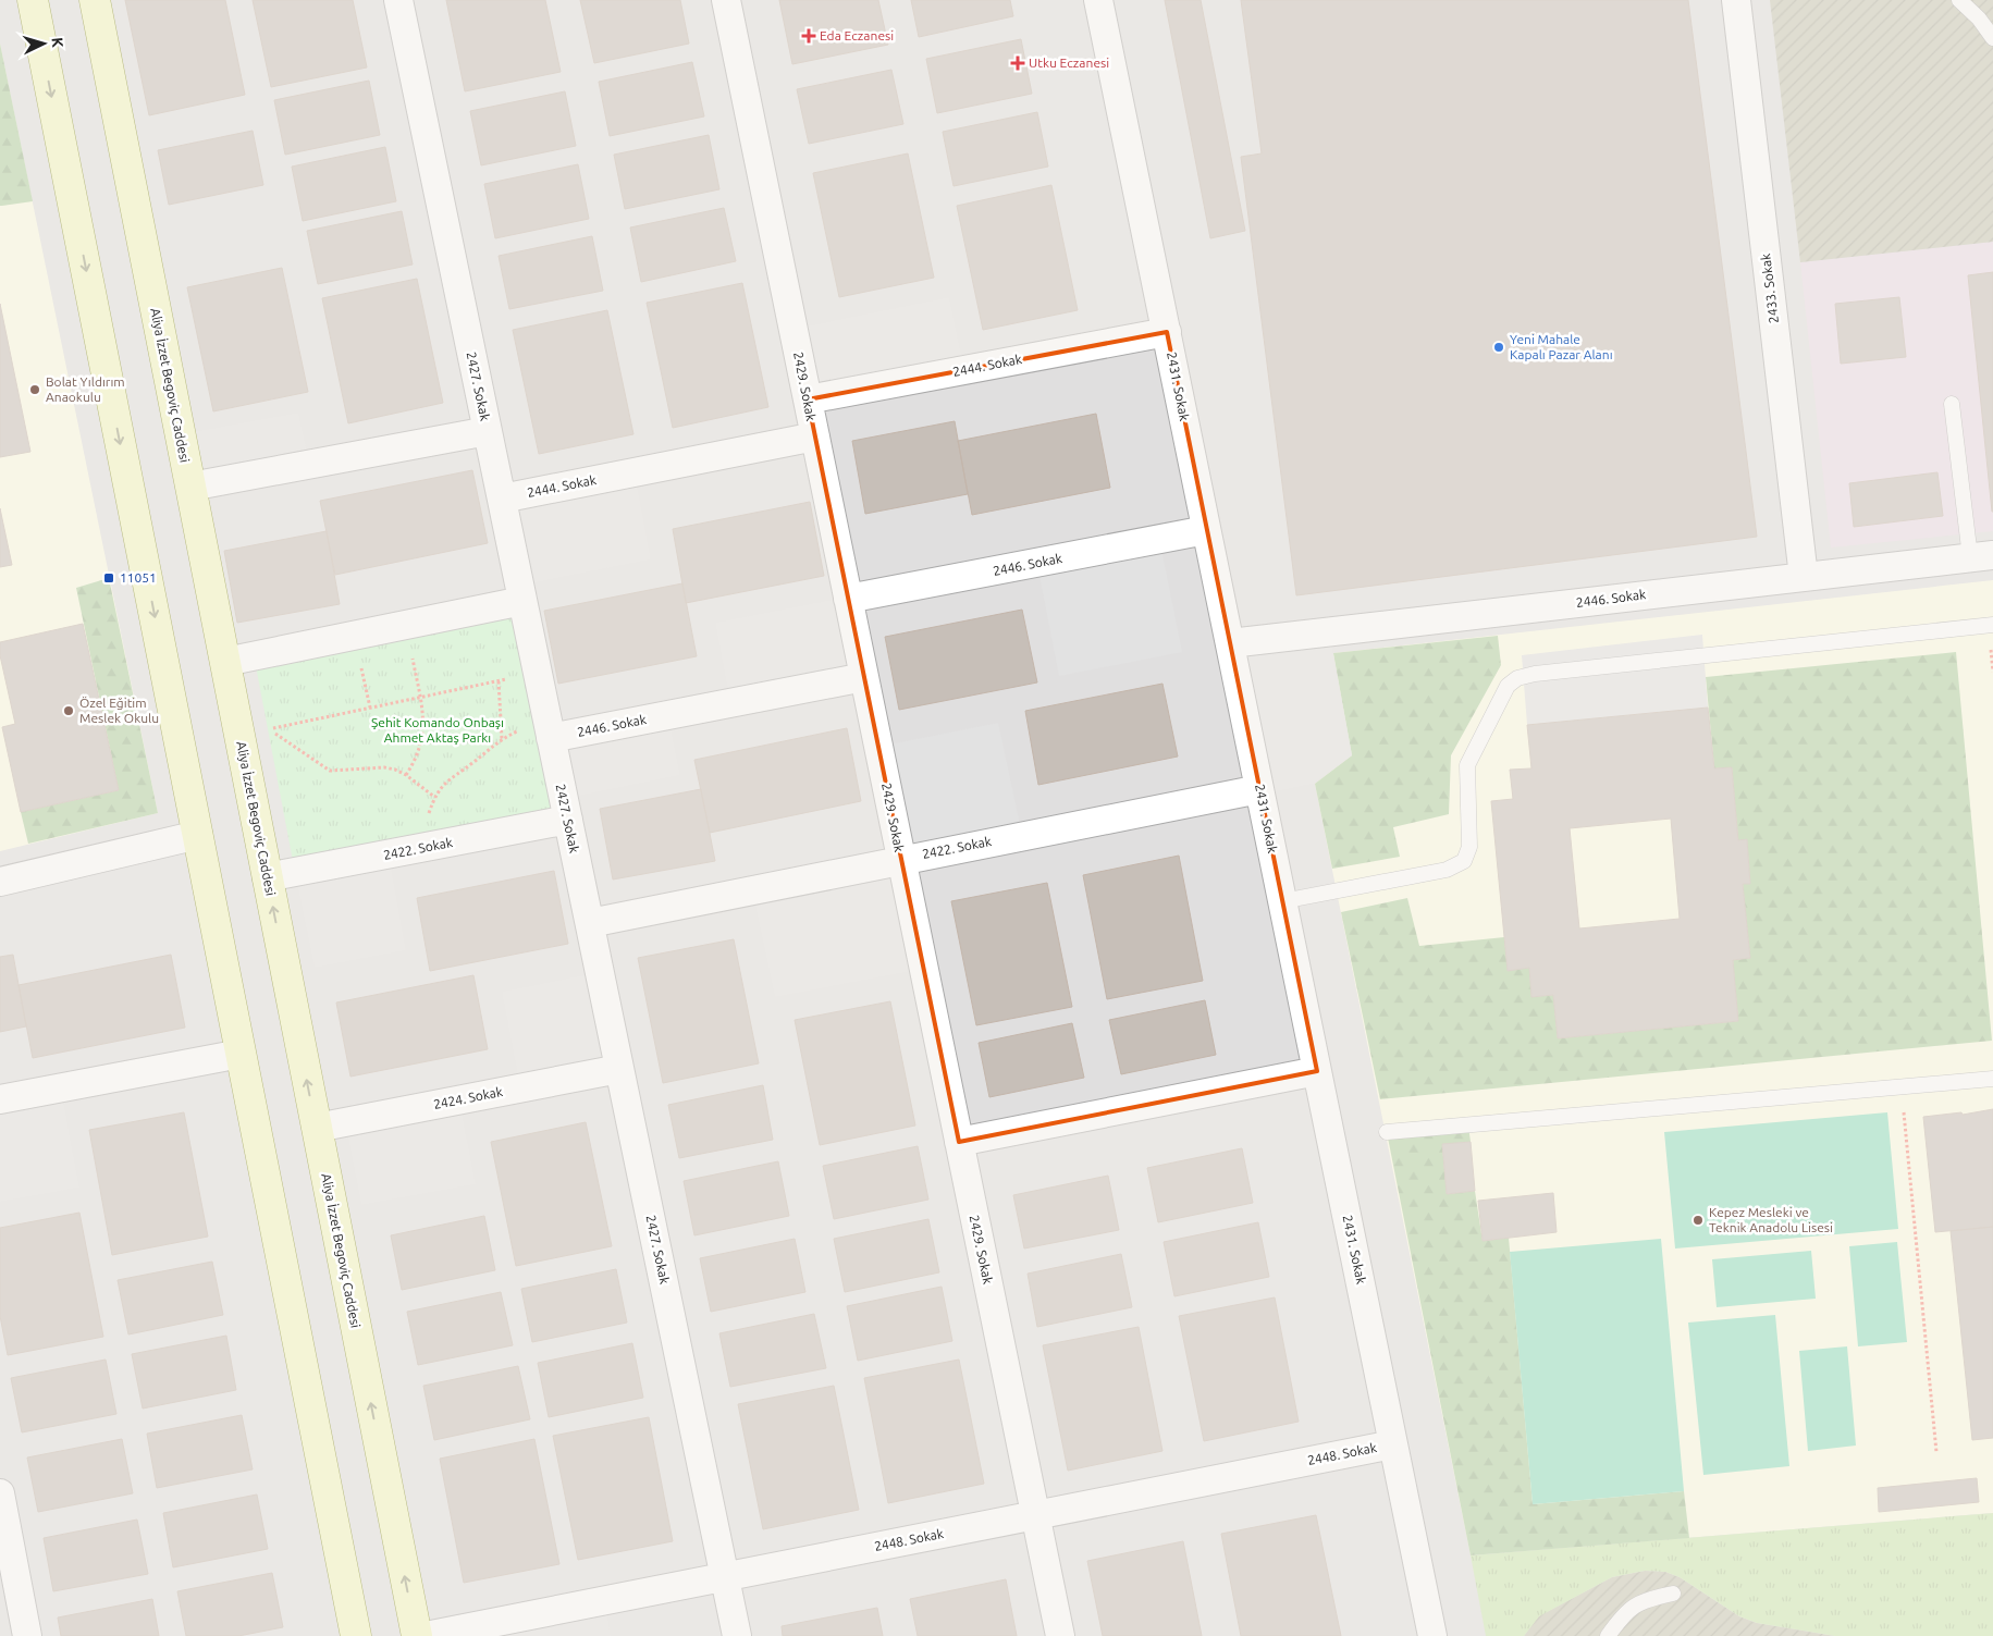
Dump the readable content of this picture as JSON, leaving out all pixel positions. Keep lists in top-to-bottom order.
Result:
{
  "streets": {
    "main road": ["Aliya İzzet Begoviç Caddesi"],
    "street": [
      "2433. Sokak",
      "2444. Sokak",
      "2427. Sokak",
      "2429. Sokak",
      "2431. Sokak",
      "2446. Sokak",
      "2422. Sokak",
      "2424. Sokak",
      "2448. Sokak"
    ]
  },
  "crossings": [
    ["2433. Sokak", "2446. Sokak"],
    ["2444. Sokak", "2427. Sokak"],
    ["2444. Sokak", "2429. Sokak"],
    ["2444. Sokak", "2431. Sokak"],
    ["Aliya İzzet Begoviç Caddesi", "2422. Sokak"],
    ["Aliya İzzet Begoviç Caddesi", "2424. Sokak"],
    ["2427. Sokak", "2446. Sokak"],
    ["2427. Sokak", "2422. Sokak"],
    ["2427. Sokak", "2424. Sokak"],
    ["2427. Sokak", "2448. Sokak"],
    ["2429. Sokak", "2446. Sokak"],
    ["2429. Sokak", "2422. Sokak"],
    ["2429. Sokak", "2448. Sokak"],
    ["2431. Sokak", "2446. Sokak"],
    ["2431. Sokak", "2422. Sokak"],
    ["2431. Sokak", "2448. Sokak"]
  ],
  "parks": ["Şehit Komando Onbaşı Ahmet Aktaş Parkı"],
  "places": {
    "health": ["Eda Eczanesi", "Utku Eczanesi"],
    "other": [
      "Yeni Mahale Kapalı Pazar Alanı",
      "Bolat Yıldırım Anaokulu",
      "Özel Eğitim Meslek Okulu",
      "Kepez Mesleki ve Teknik Anadolu Lisesi"
    ],
    "transit": ["11051"]
  },
  "north": "right"
}
